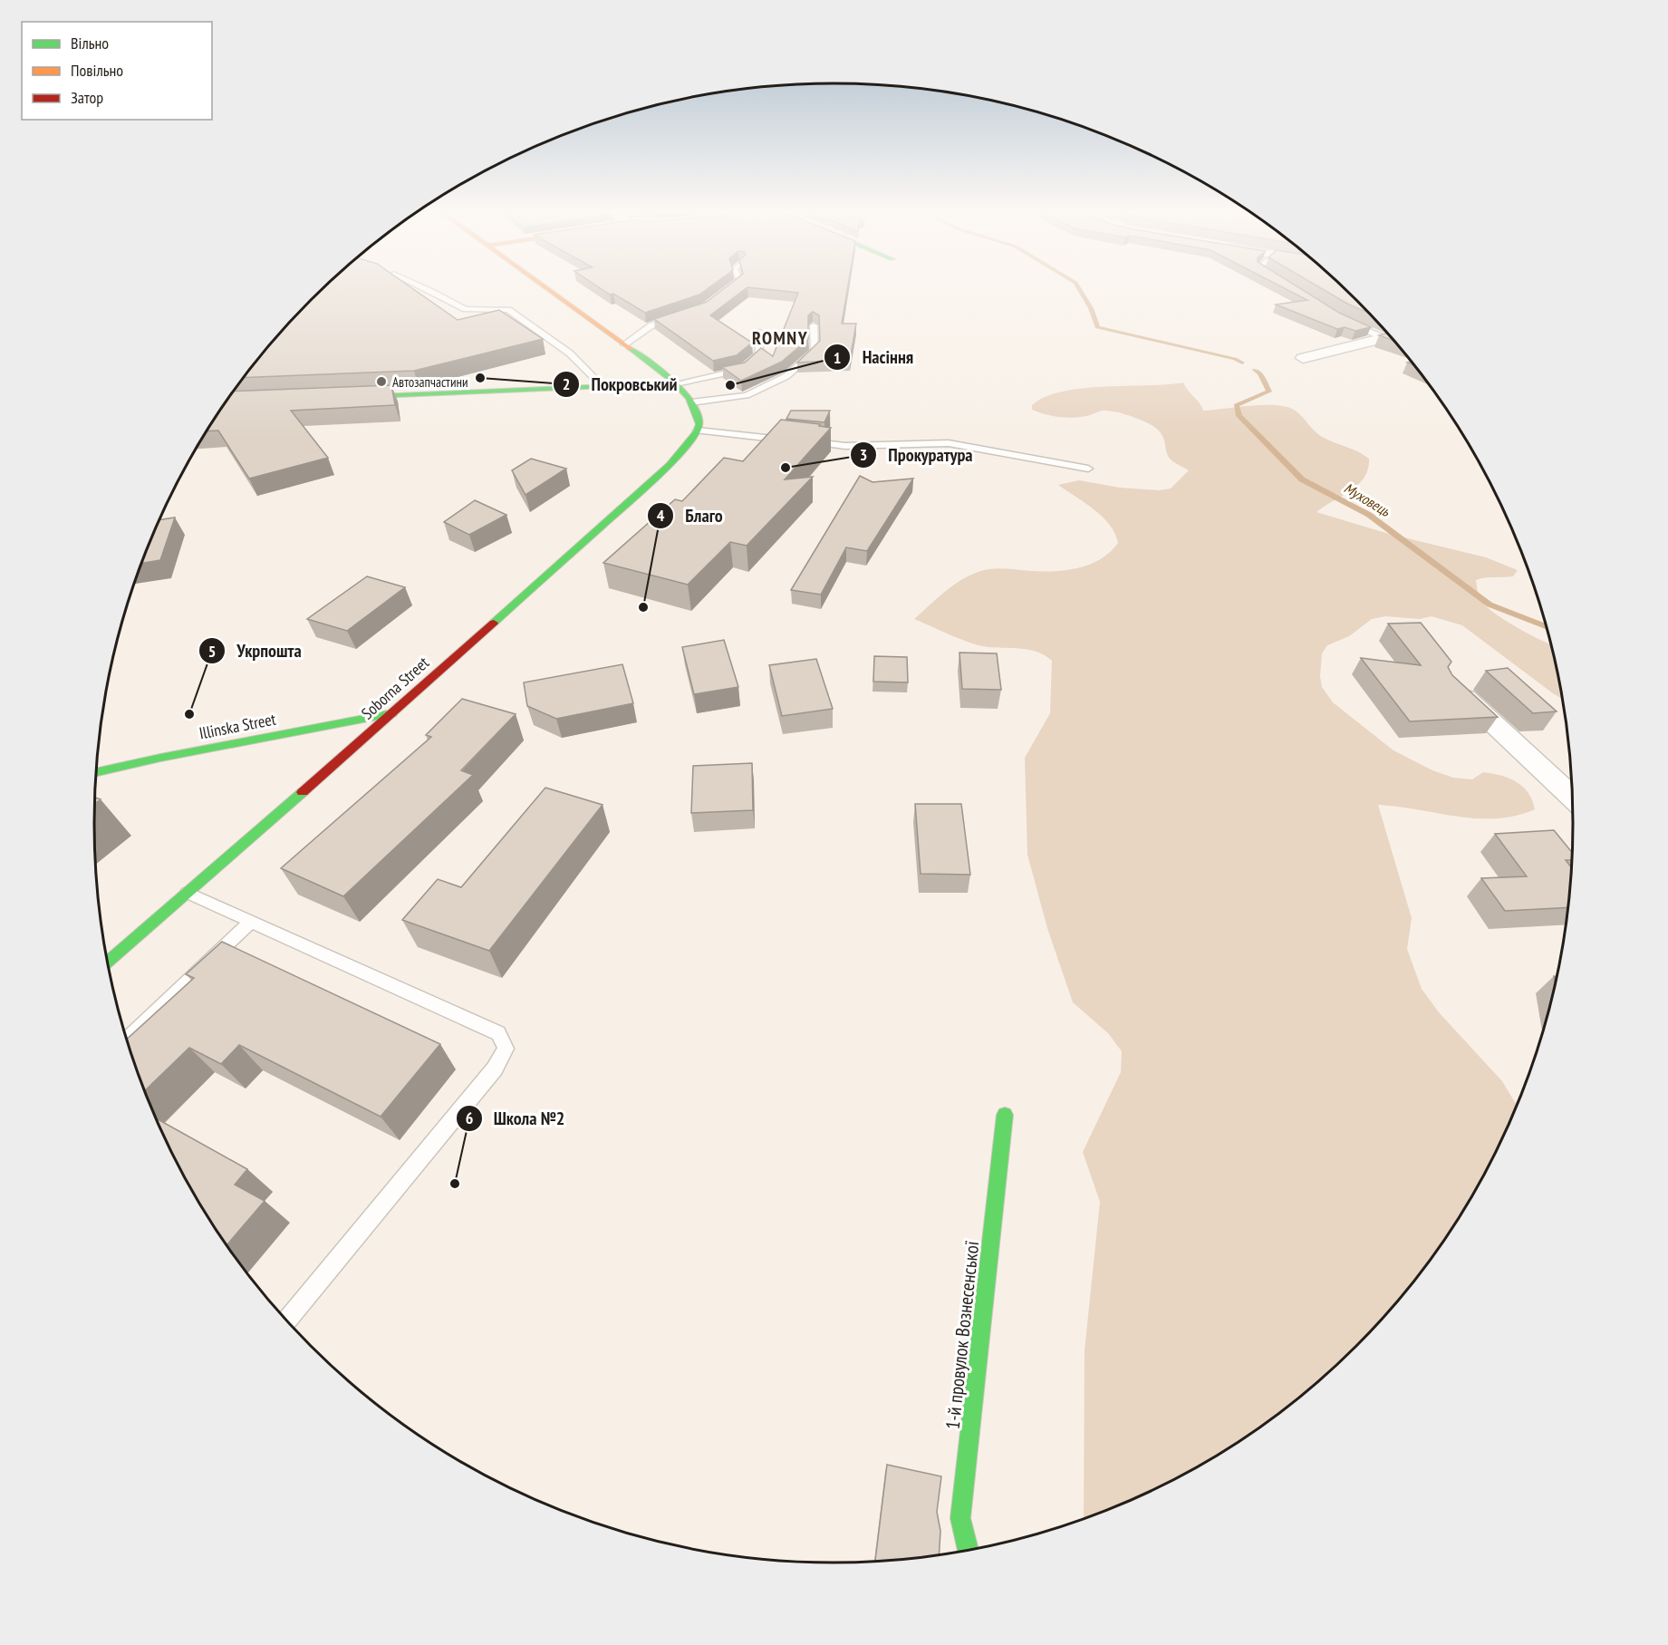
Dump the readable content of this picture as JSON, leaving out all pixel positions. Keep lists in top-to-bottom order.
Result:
{
  "streets": {
    "main road": ["Soborna Street", "Illinska Street", "1-й провулок Вознесенської"]
  },
  "crossings": [
    ["Soborna Street", "Illinska Street"]
  ],
  "districts": ["ROMNY"],
  "water": ["Муховець"],
  "places": [
    "Покровський",
    "Автозапчастини",
    "Насіння",
    "Прокуратура",
    "Благо",
    "Укрпошта",
    "Школа №2"
  ],
  "legend": ["Вільно", "Повільно", "Затор"]
}
